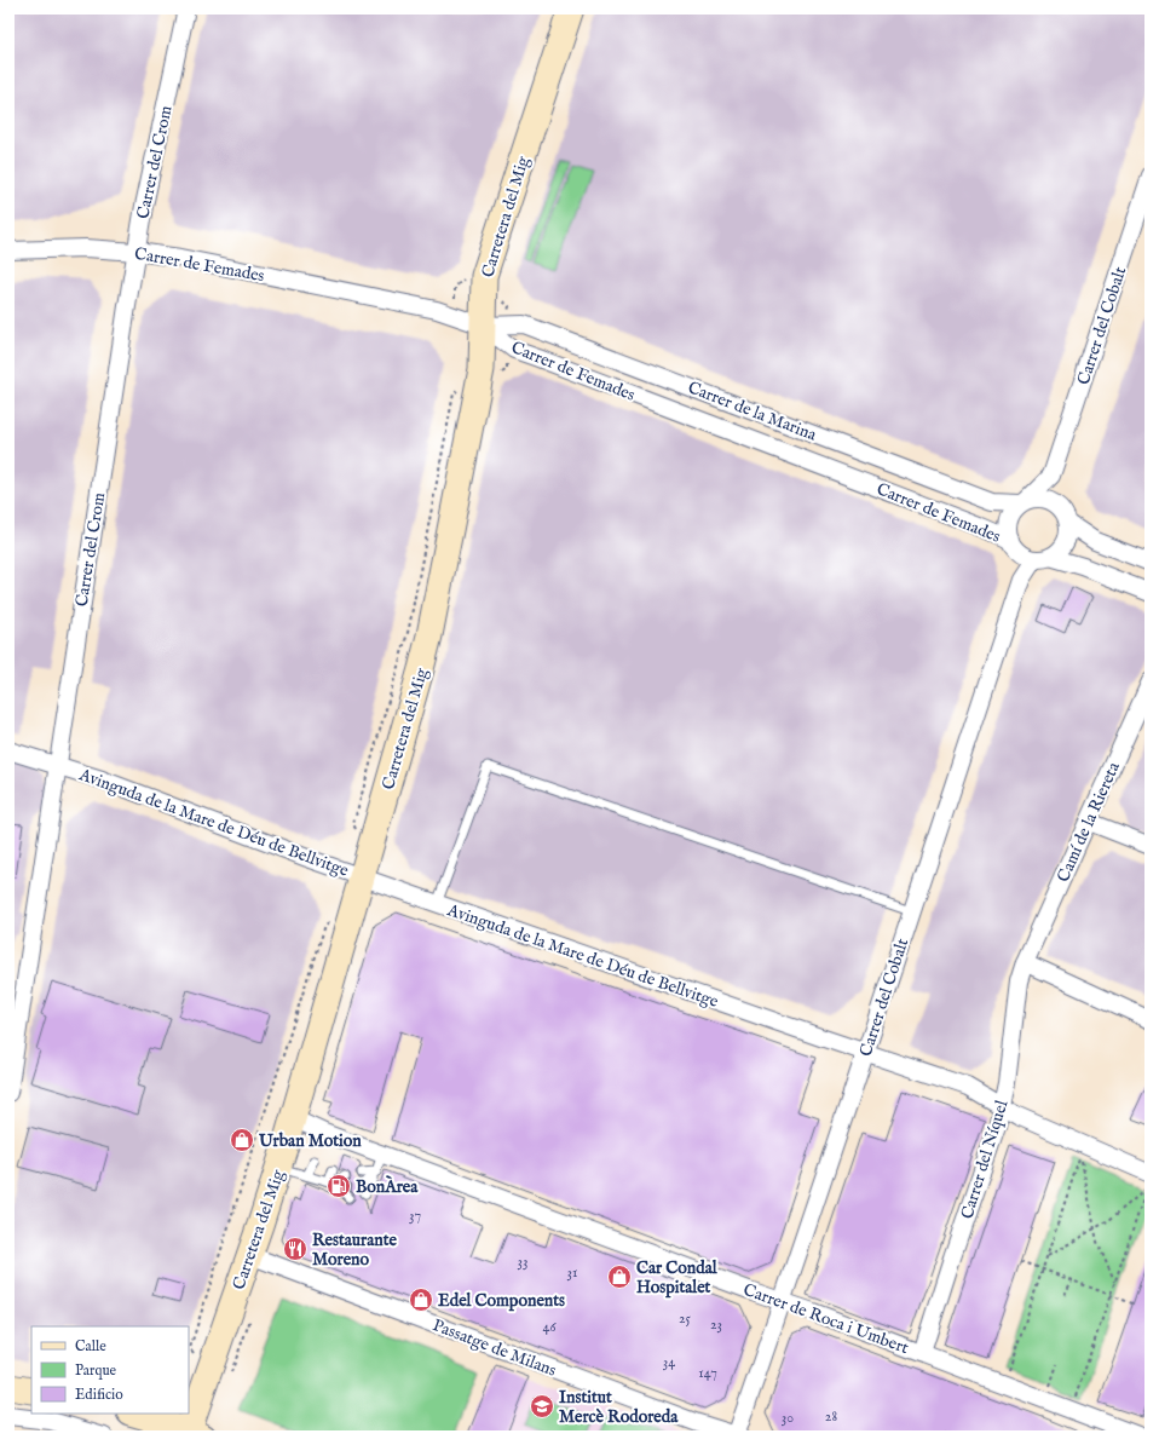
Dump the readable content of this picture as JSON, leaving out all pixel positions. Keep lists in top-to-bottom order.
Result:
{
  "streets": {
    "street": [
      "Carrer del Crom",
      "Carretera del Mig",
      "Carrer de Femades",
      "Carrer del Cobalt",
      "Carrer de la Marina",
      "Avinguda de la Mare de Déu de Bellvitge",
      "Camí de la Riereta",
      "Carrer del Níquel",
      "Carrer de Roca i Umbert",
      "Passatge de Milans"
    ]
  },
  "crossings": [
    ["Carrer del Crom", "Carrer de Femades"],
    ["Carrer del Crom", "Avinguda de la Mare de Déu de Bellvitge"],
    ["Carretera del Mig", "Carrer de Femades"],
    ["Carretera del Mig", "Carrer de la Marina"],
    ["Carretera del Mig", "Avinguda de la Mare de Déu de Bellvitge"],
    ["Carretera del Mig", "Carrer de Roca i Umbert"],
    ["Carretera del Mig", "Passatge de Milans"],
    ["Carrer de Femades", "Carrer del Cobalt"],
    ["Carrer de Femades", "Carrer de la Marina"],
    ["Carrer del Cobalt", "Carrer de la Marina"],
    ["Carrer del Cobalt", "Avinguda de la Mare de Déu de Bellvitge"],
    ["Carrer del Cobalt", "Carrer de Roca i Umbert"],
    ["Carrer del Cobalt", "Passatge de Milans"],
    ["Avinguda de la Mare de Déu de Bellvitge", "Carrer del Níquel"],
    ["Camí de la Riereta", "Carrer del Níquel"],
    ["Carrer del Níquel", "Carrer de Roca i Umbert"]
  ],
  "places": {
    "shop": ["Urban Motion", "Car Condal Hospitalet", "Edel Components"],
    "fuel station": ["BonÀrea"],
    "restaurant": ["Restaurante Moreno"],
    "school or university": ["Institut Mercè Rodoreda"]
  },
  "house_numbers": [
    "37",
    "33",
    "31",
    "25",
    "23",
    "46",
    "34",
    "147",
    "28",
    "30"
  ],
  "legend": ["Calle", "Parque", "Edificio"]
}
